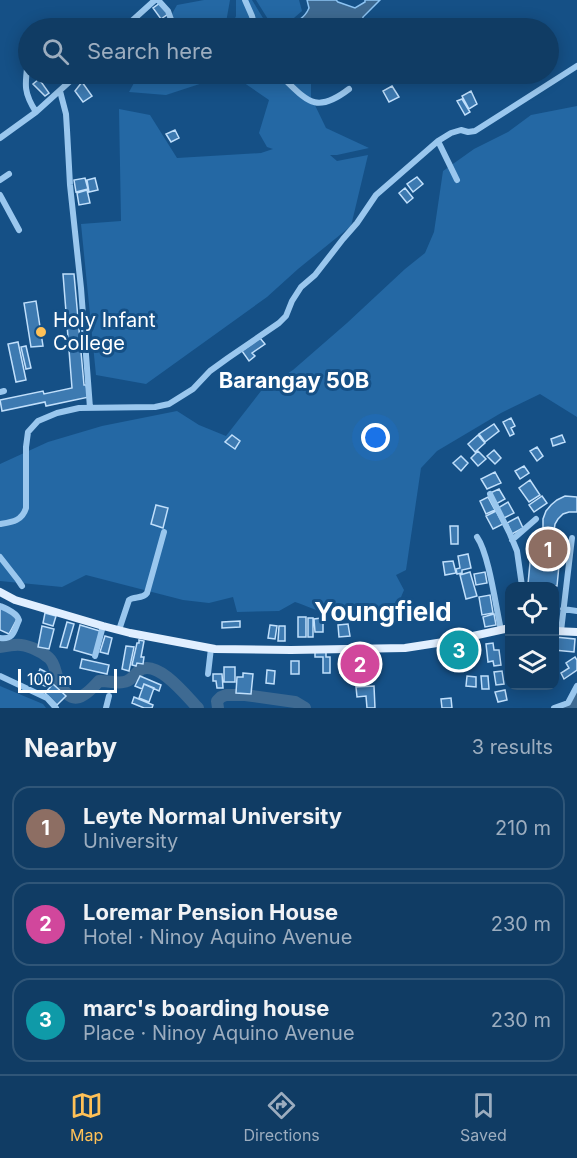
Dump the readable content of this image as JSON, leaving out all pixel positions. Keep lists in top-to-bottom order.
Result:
{
  "districts": ["Barangay 50B", "Youngfield"],
  "places": ["Holy Infant College"],
  "scale_bar": "100 m",
  "page": {
    "search": "Search here",
    "pins": ["1", "3", "2"],
    "scale": "100 m",
    "heading": ["Nearby", "3 results"],
    "list": [
      {
        "mark": "1",
        "name": "Leyte Normal University",
        "note": "University",
        "value": "210 m"
      },
      {
        "mark": "2",
        "name": "Loremar Pension House",
        "note": "Hotel · Ninoy Aquino Avenue",
        "value": "230 m"
      },
      {
        "mark": "3",
        "name": "marc's boarding house",
        "note": "Place · Ninoy Aquino Avenue",
        "value": "230 m"
      }
    ],
    "nav": ["Map", "Directions", "Saved"]
  }
}
